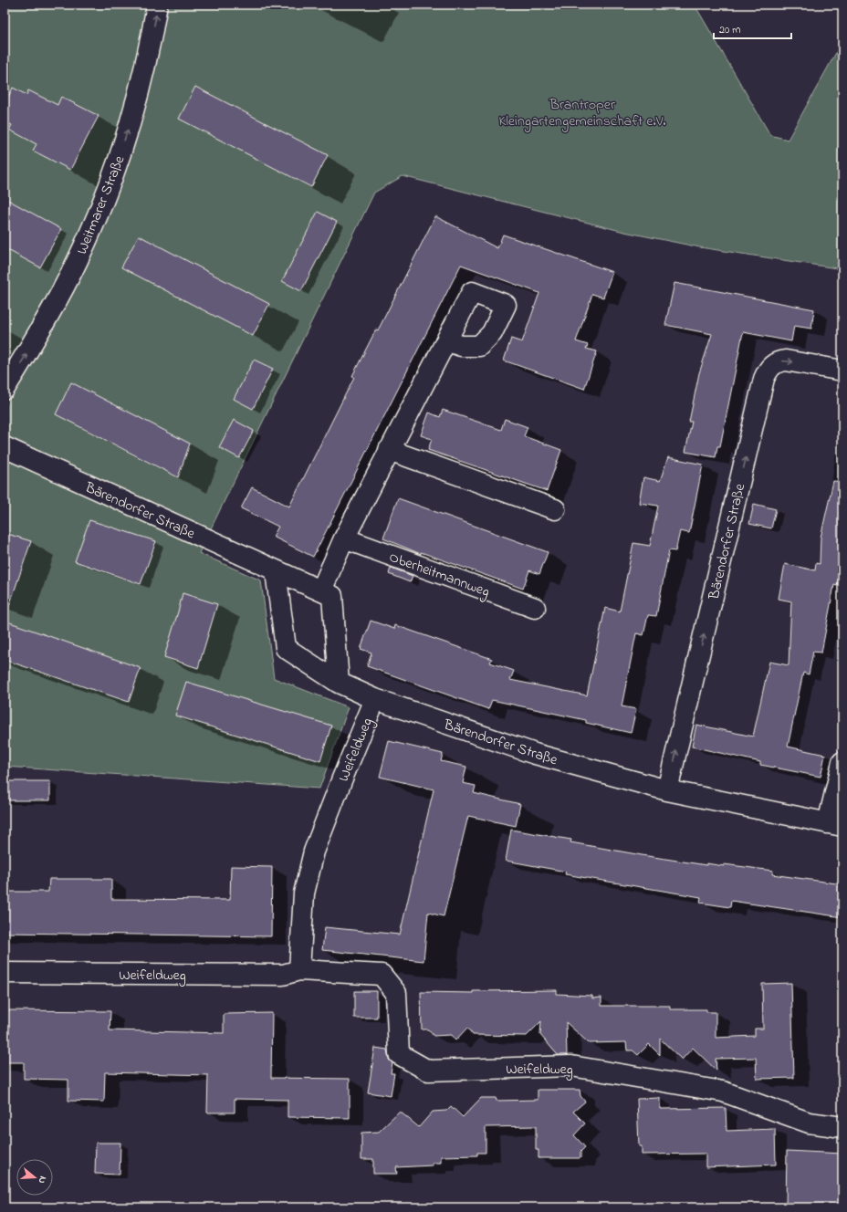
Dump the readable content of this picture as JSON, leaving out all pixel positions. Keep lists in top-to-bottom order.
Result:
{
  "streets": {
    "street": [
      "Weitmarer Straße",
      "Bärendorfer Straße",
      "Oberheitmannweg",
      "Weifeldweg"
    ]
  },
  "crossings": [
    ["Bärendorfer Straße", "Weifeldweg"]
  ],
  "one_way": ["Weitmarer Straße"],
  "parks": ["Brantroper Kleingartengemeinschaft e.V."],
  "scale_bar": "20 m",
  "north": "right"
}
